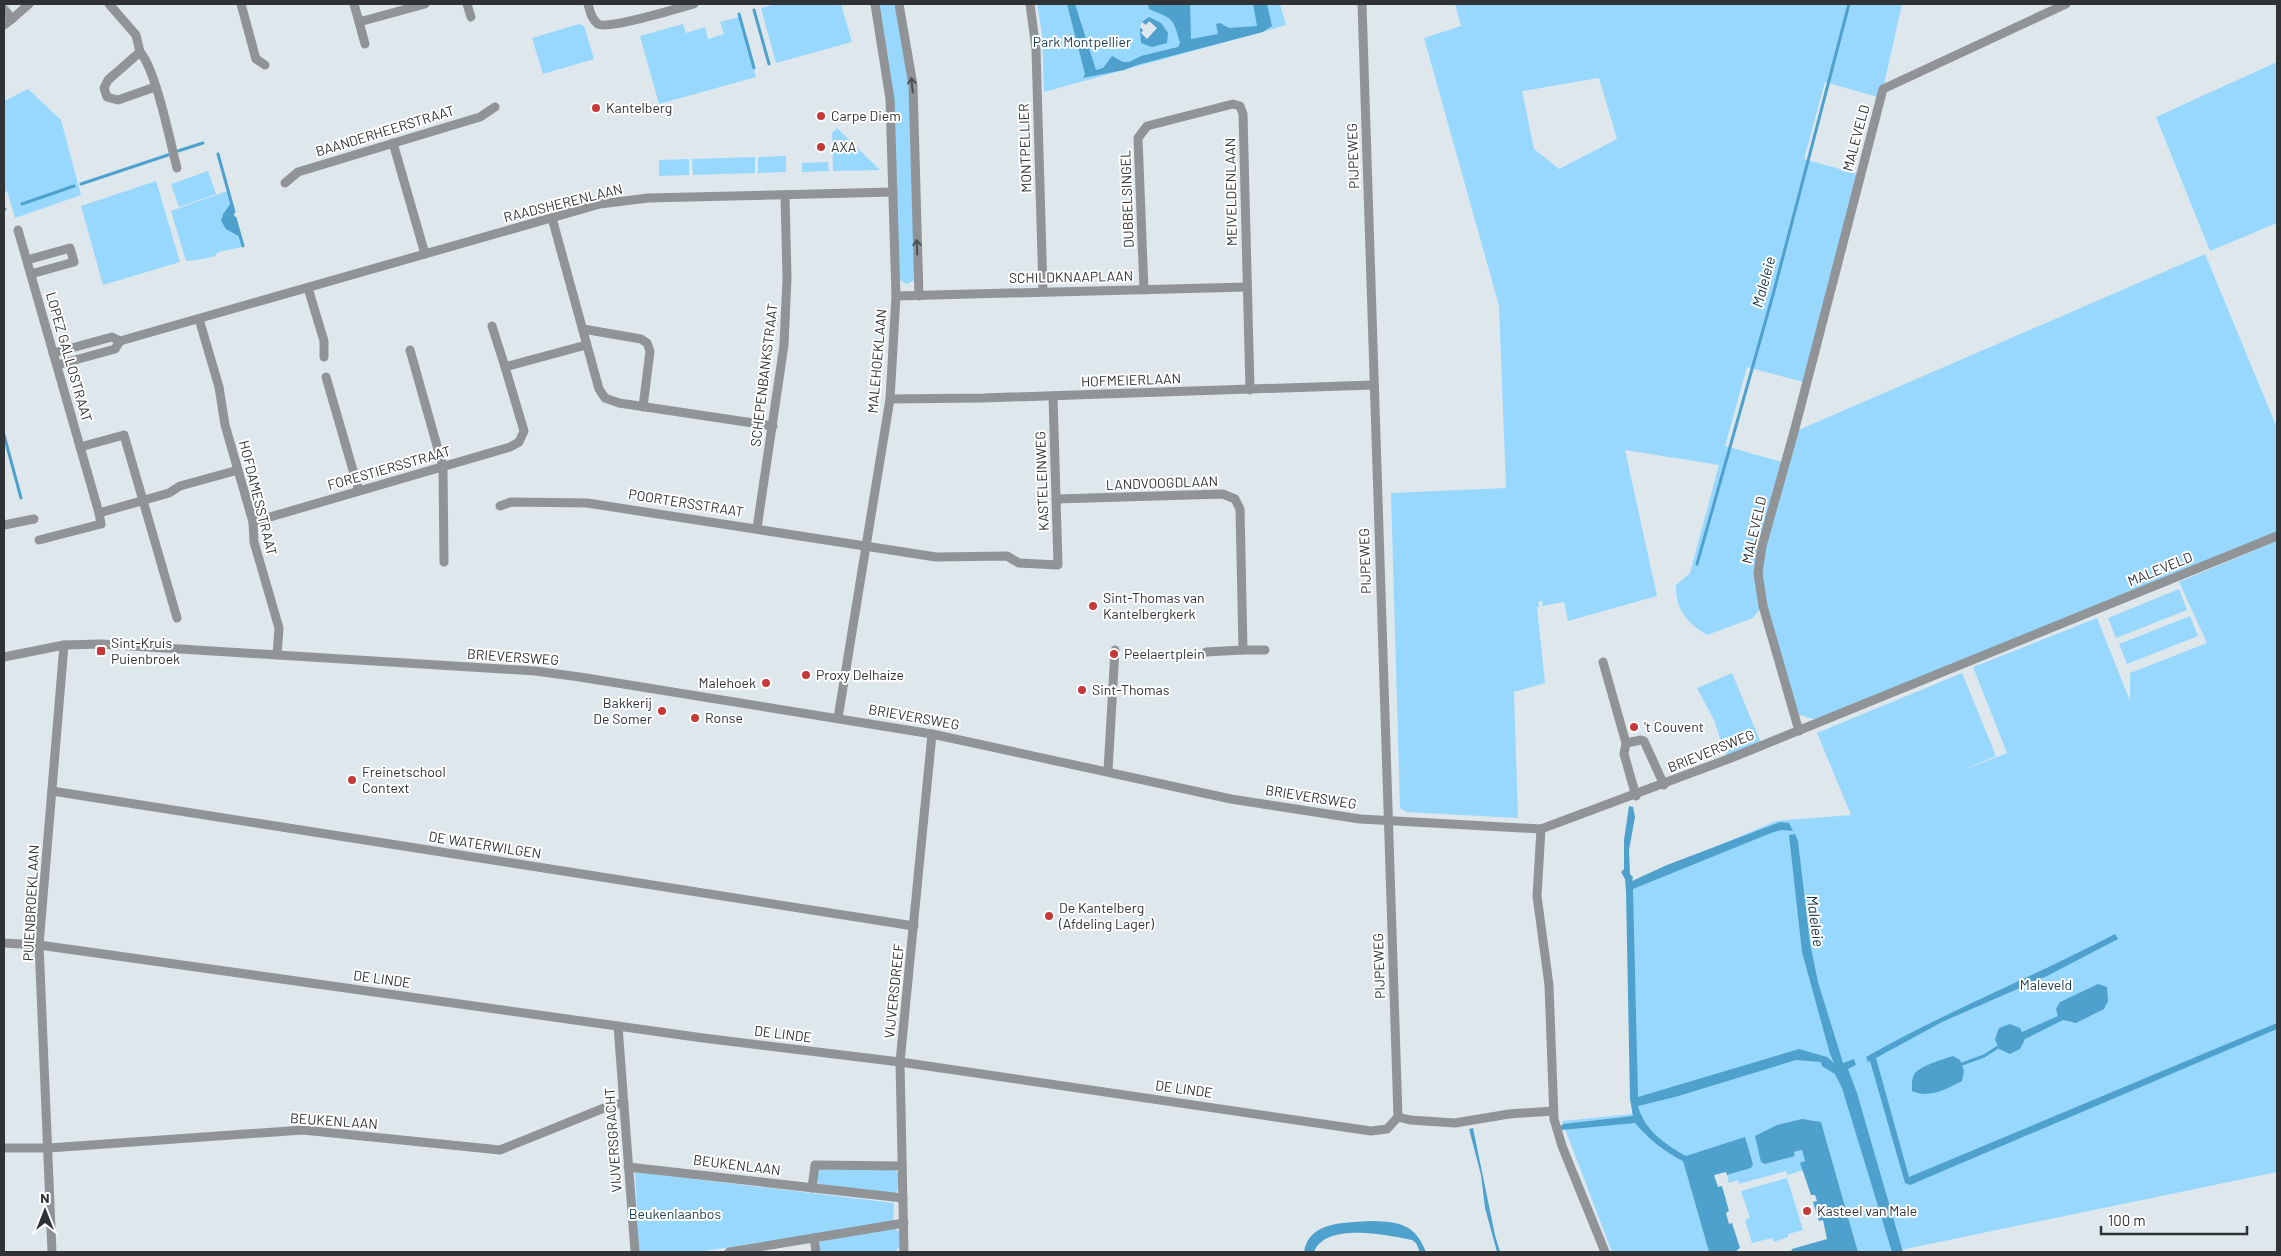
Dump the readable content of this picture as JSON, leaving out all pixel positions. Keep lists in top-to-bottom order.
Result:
{
  "streets": {
    "street": [
      "BAANDERHEERSTRAAT",
      "MALEVELD",
      "MONTPELLIER",
      "PIJPEWEG",
      "MEIVELDENLAAN",
      "DUBBELSINGEL",
      "RAADSHERENLAAN",
      "SCHILDKNAAPLAAN",
      "LOPEZ GALLOSTRAAT",
      "MALEHOEKLAAN",
      "SCHEPENBANKSTRAAT",
      "HOFMEIERLAAN",
      "FORESTIERSSTRAAT",
      "KASTELEINWEG",
      "LANDVOOGDLAAN",
      "HOFDAMESSTRAAT",
      "POORTERSSTRAAT",
      "BRIEVERSWEG",
      "DE WATERWILGEN",
      "PUIENBROEKLAAN",
      "DE LINDE",
      "VIJVERSDREEF",
      "BEUKENLAAN",
      "VIJVERSGRACHT"
    ]
  },
  "crossings": [
    ["MALEVELD", "BRIEVERSWEG"],
    ["MONTPELLIER", "SCHILDKNAAPLAAN"],
    ["PIJPEWEG", "HOFMEIERLAAN"],
    ["PIJPEWEG", "BRIEVERSWEG"],
    ["PIJPEWEG", "DE LINDE"],
    ["MEIVELDENLAAN", "DUBBELSINGEL"],
    ["MEIVELDENLAAN", "SCHILDKNAAPLAAN"],
    ["MEIVELDENLAAN", "HOFMEIERLAAN"],
    ["DUBBELSINGEL", "SCHILDKNAAPLAAN"],
    ["RAADSHERENLAAN", "LOPEZ GALLOSTRAAT"],
    ["RAADSHERENLAAN", "MALEHOEKLAAN"],
    ["RAADSHERENLAAN", "SCHEPENBANKSTRAAT"],
    ["RAADSHERENLAAN", "HOFDAMESSTRAAT"],
    ["SCHILDKNAAPLAAN", "MALEHOEKLAAN"],
    ["MALEHOEKLAAN", "HOFMEIERLAAN"],
    ["MALEHOEKLAAN", "POORTERSSTRAAT"],
    ["MALEHOEKLAAN", "BRIEVERSWEG"],
    ["SCHEPENBANKSTRAAT", "POORTERSSTRAAT"],
    ["HOFMEIERLAAN", "KASTELEINWEG"],
    ["FORESTIERSSTRAAT", "HOFDAMESSTRAAT"],
    ["KASTELEINWEG", "LANDVOOGDLAAN"],
    ["KASTELEINWEG", "POORTERSSTRAAT"],
    ["HOFDAMESSTRAAT", "BRIEVERSWEG"],
    ["BRIEVERSWEG", "PUIENBROEKLAAN"],
    ["BRIEVERSWEG", "VIJVERSDREEF"],
    ["DE WATERWILGEN", "PUIENBROEKLAAN"],
    ["DE WATERWILGEN", "VIJVERSDREEF"],
    ["PUIENBROEKLAAN", "DE LINDE"],
    ["PUIENBROEKLAAN", "BEUKENLAAN"],
    ["DE LINDE", "VIJVERSDREEF"],
    ["DE LINDE", "VIJVERSGRACHT"],
    ["VIJVERSDREEF", "BEUKENLAAN"],
    ["BEUKENLAAN", "VIJVERSGRACHT"]
  ],
  "water": ["Maleleie"],
  "parks": ["Park Montpellier", "Maleveld", "Beukenlaanbos"],
  "places": {
    "other": [
      "Kantelberg",
      "Carpe Diem",
      "AXA",
      "Sint-Thomas van Kantelbergkerk",
      "Peelaertplein",
      "Proxy Delhaize",
      "Malehoek",
      "Sint-Thomas",
      "Bakkerij De Somer",
      "Ronse",
      "'t Couvent",
      "Freinetschool Context",
      "De Kantelberg (Afdeling Lager)",
      "Kasteel van Male"
    ],
    "transit": ["Sint-Kruis Puienbroek"]
  },
  "scale_bar": "100 m",
  "north": "top"
}
